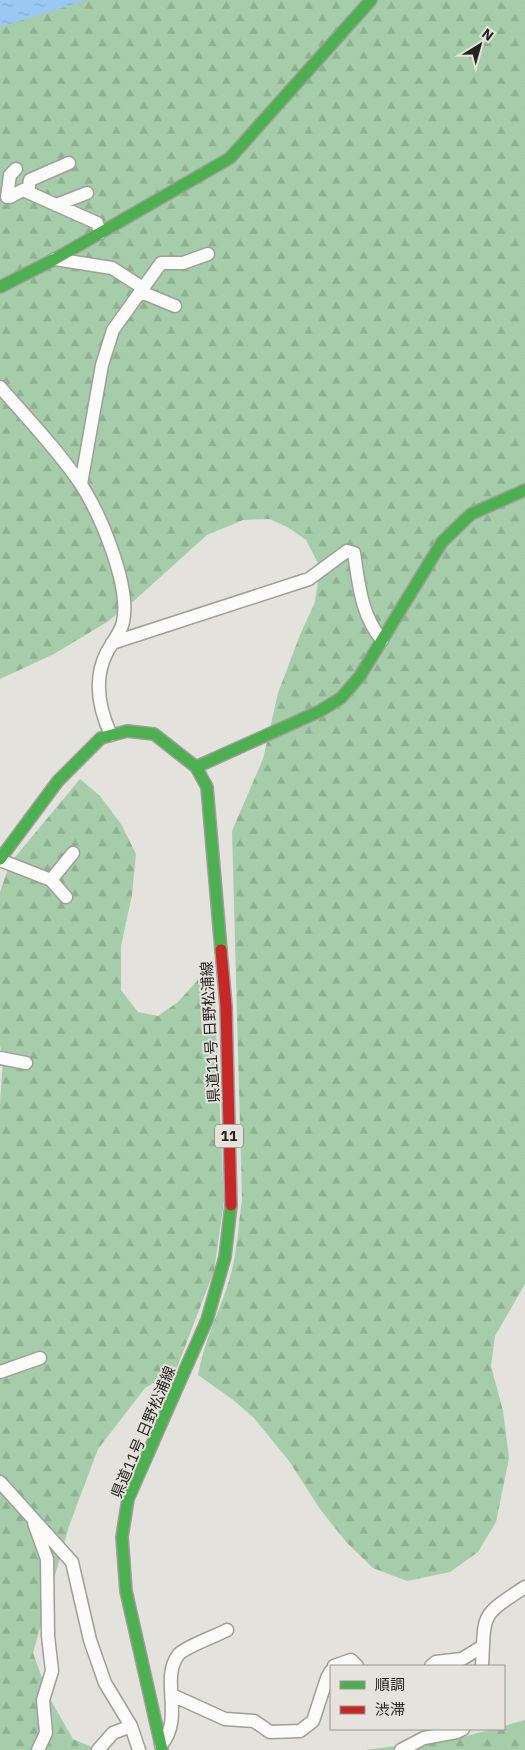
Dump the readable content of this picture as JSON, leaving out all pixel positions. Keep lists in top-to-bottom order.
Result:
{
  "streets": {
    "main road": ["県道11号 日野松浦線", "11"]
  },
  "legend": ["順調", "渋滞"],
  "north": "top right"
}
